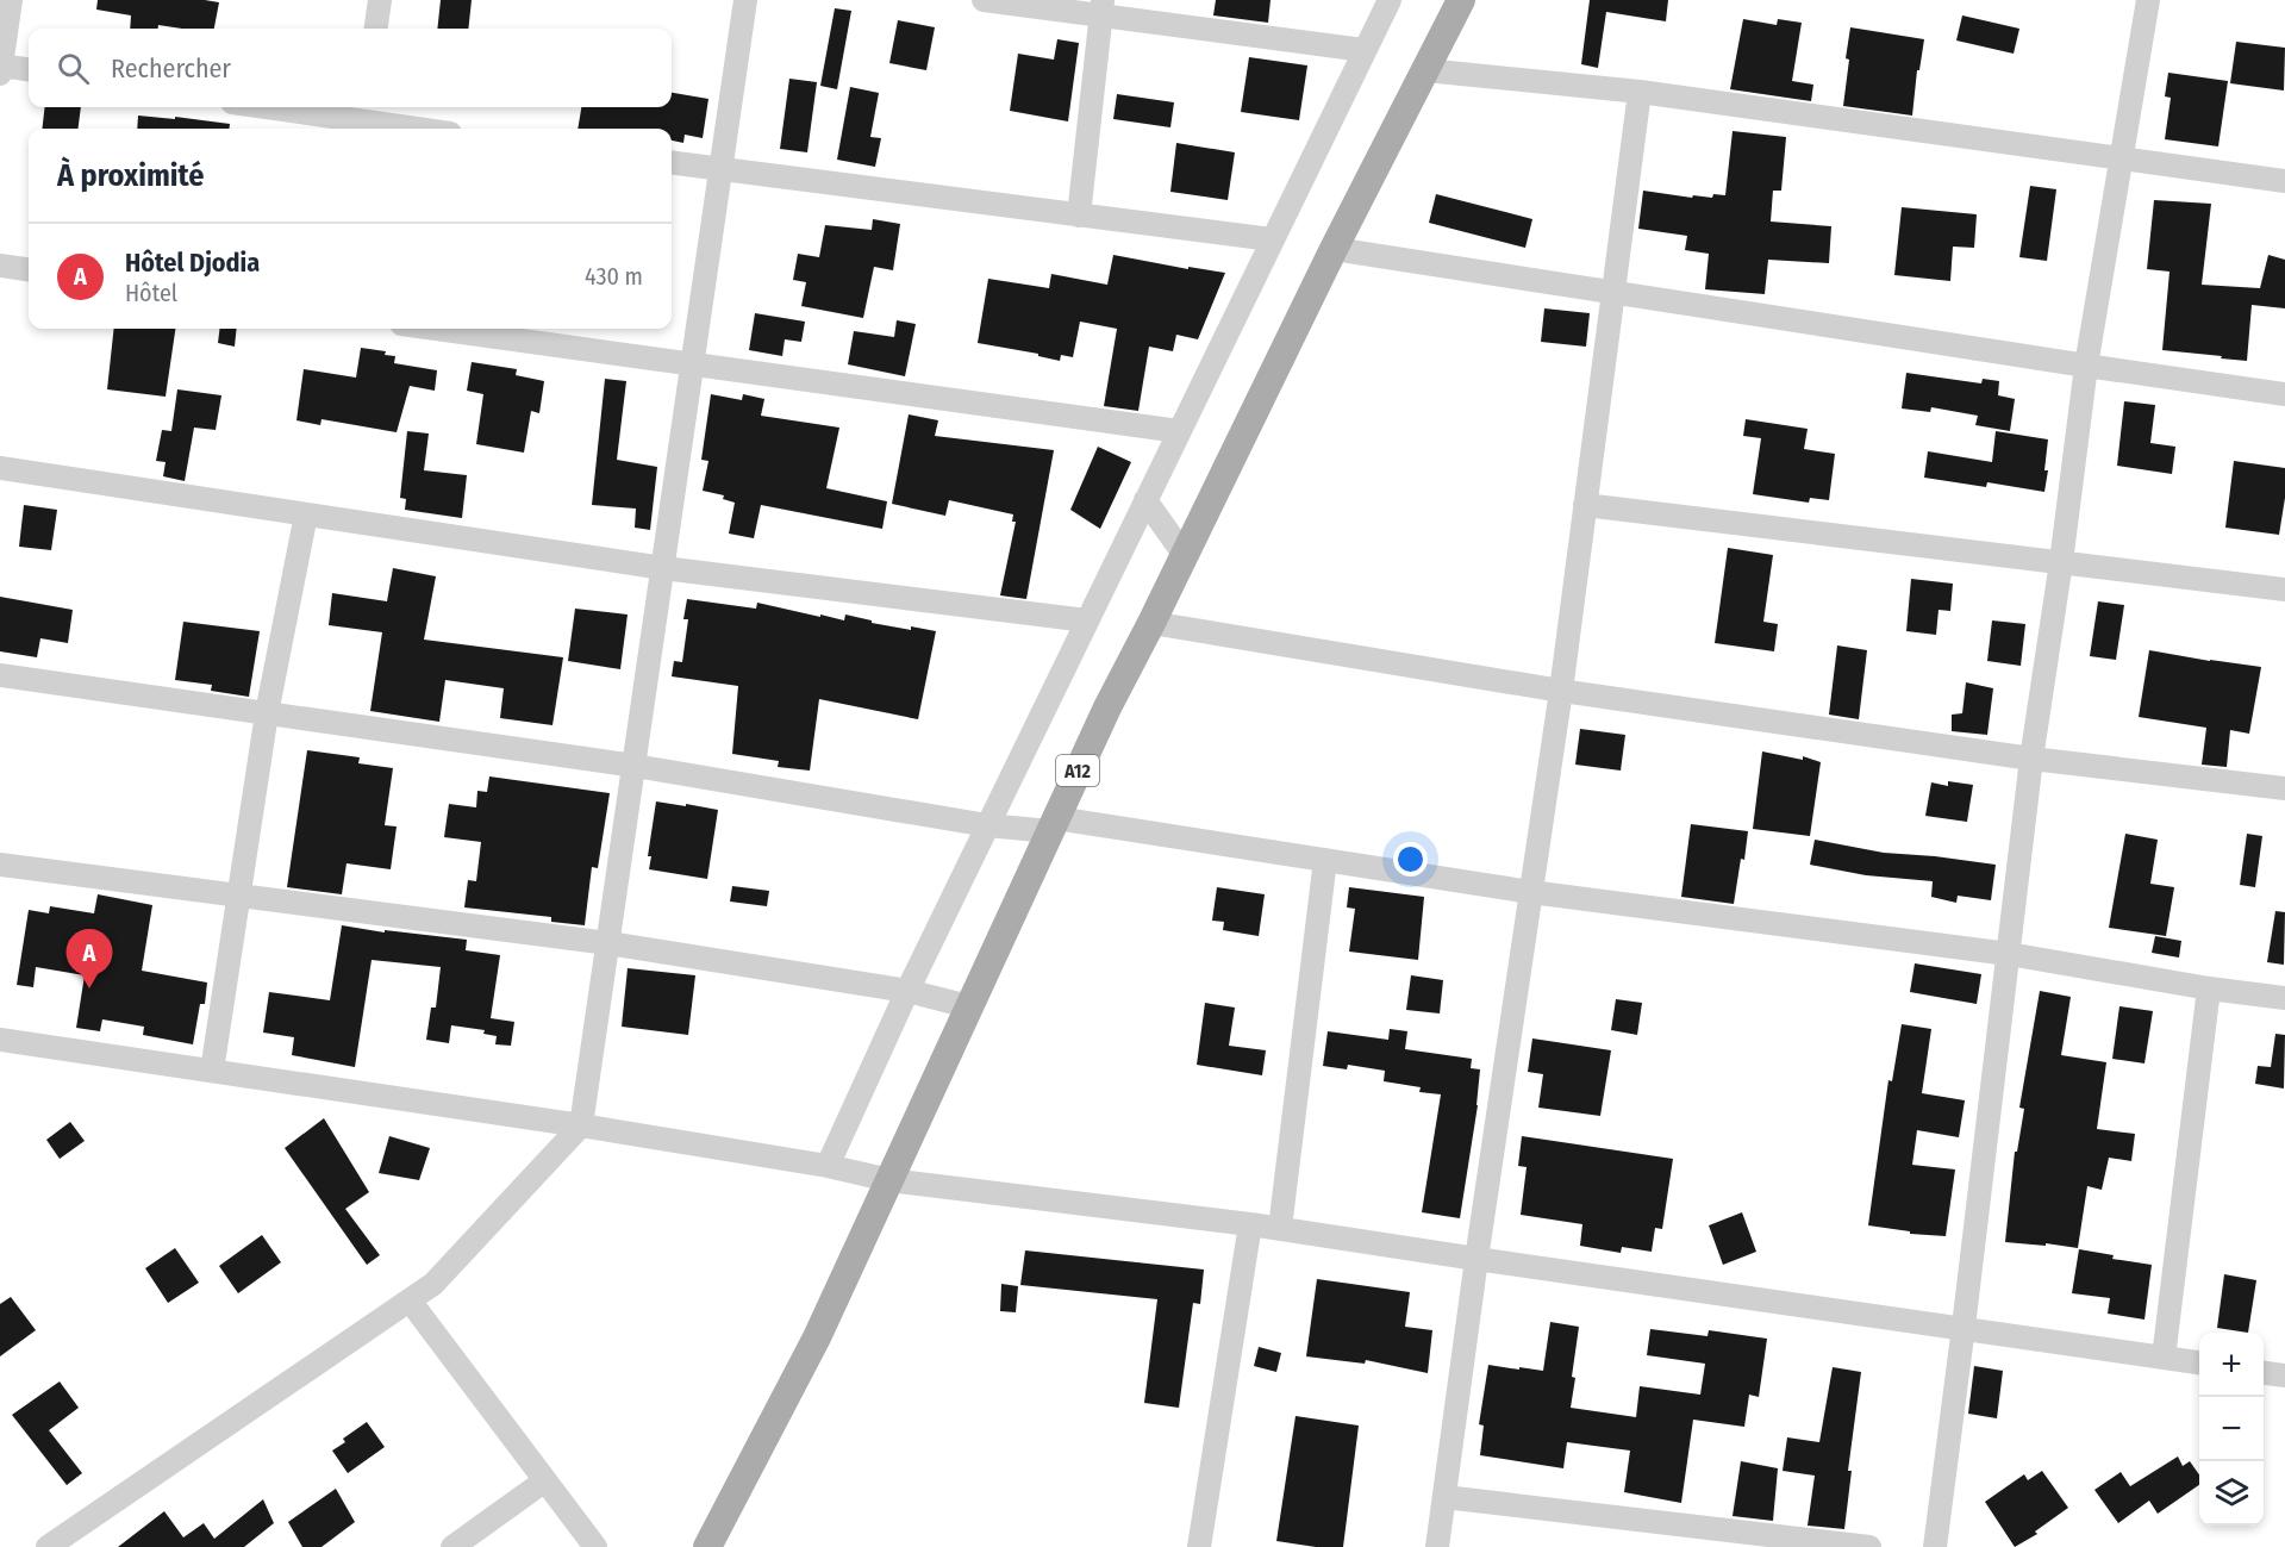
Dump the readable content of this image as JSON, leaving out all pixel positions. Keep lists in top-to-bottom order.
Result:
{
  "streets": {
    "main road": ["A12"]
  },
  "page": {
    "search": "Rechercher",
    "heading": "À proximité",
    "list": [
      {
        "mark": "A",
        "name": "Hôtel Djodia",
        "note": "Hôtel",
        "value": "430 m"
      }
    ],
    "pins": "A",
    "map_buttons": ["+", "−"]
  }
}
